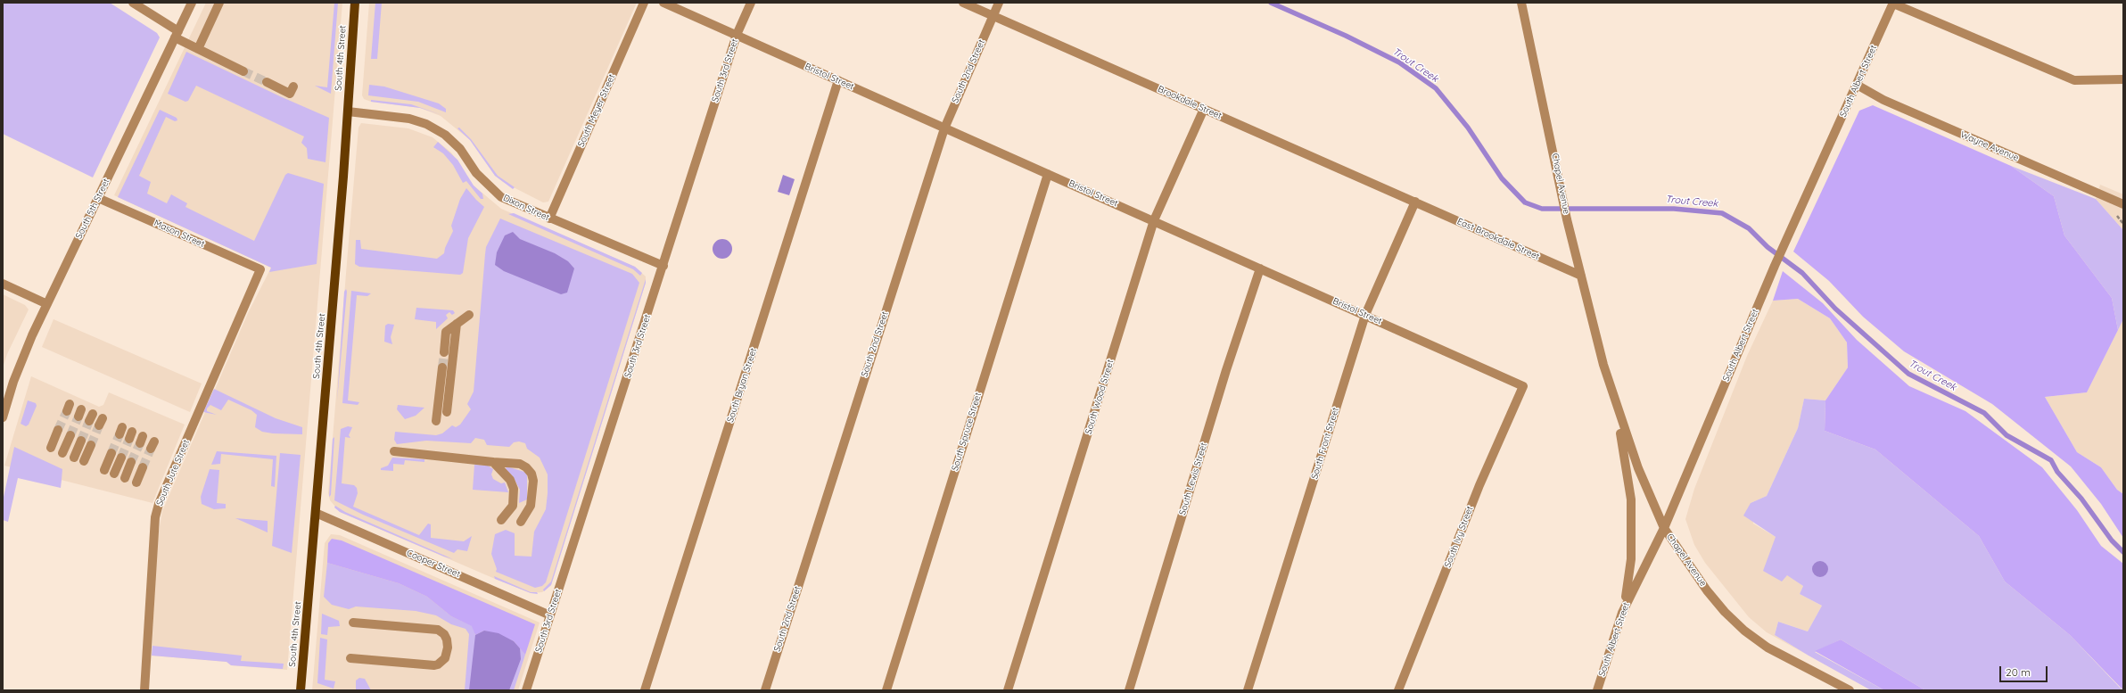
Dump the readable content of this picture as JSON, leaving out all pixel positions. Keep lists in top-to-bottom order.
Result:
{
  "streets": {
    "main road": ["South 4th Street"],
    "street": [
      "South 3rd Street",
      "South 2nd Street",
      "Bristol Street",
      "South Albert Street",
      "Brookdale Street",
      "South Meyer Street",
      "Wayne Avenue",
      "Chapel Avenue",
      "Dixon Street",
      "South 5th Street",
      "Mason Street",
      "East Brookdale Street",
      "South Bryan Street",
      "South Wood Street",
      "South Spruce Street",
      "South Front Street",
      "South Jute Street",
      "South Lewis Street",
      "South Ivy Street",
      "Cooper Street"
    ]
  },
  "crossings": [
    ["South 4th Street", "Dixon Street"],
    ["South 4th Street", "Cooper Street"],
    ["South 3rd Street", "Bristol Street"],
    ["South 3rd Street", "Dixon Street"],
    ["South 3rd Street", "Cooper Street"],
    ["South 2nd Street", "Bristol Street"],
    ["South 2nd Street", "Brookdale Street"],
    ["Bristol Street", "South Bryan Street"],
    ["Bristol Street", "South Wood Street"],
    ["Bristol Street", "South Spruce Street"],
    ["Bristol Street", "South Front Street"],
    ["Bristol Street", "South Lewis Street"],
    ["Bristol Street", "South Ivy Street"],
    ["South Albert Street", "Wayne Avenue"],
    ["South Albert Street", "Chapel Avenue"],
    ["Brookdale Street", "East Brookdale Street"],
    ["Brookdale Street", "South Wood Street"],
    ["Brookdale Street", "South Front Street"],
    ["South Meyer Street", "Dixon Street"],
    ["Chapel Avenue", "East Brookdale Street"],
    ["South 5th Street", "Mason Street"],
    ["Mason Street", "South Jute Street"],
    ["East Brookdale Street", "South Front Street"]
  ],
  "water": ["Trout Creek"],
  "scale_bar": "20 m"
}
